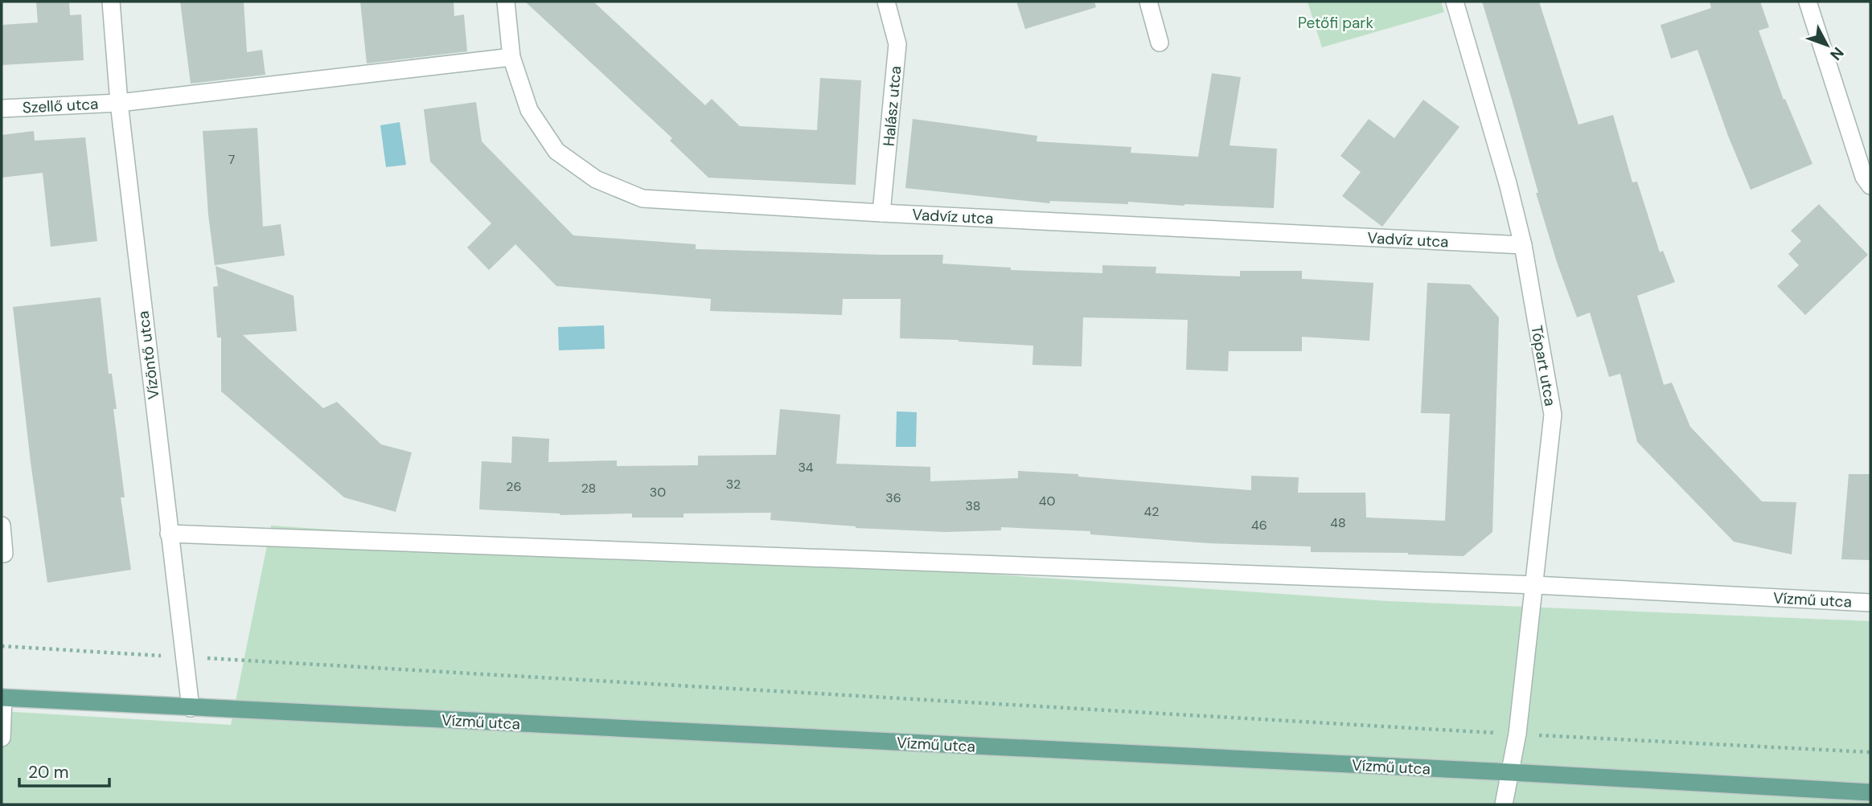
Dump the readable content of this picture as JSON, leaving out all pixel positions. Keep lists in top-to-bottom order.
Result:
{
  "streets": {
    "main road": ["Vízmű utca"],
    "street": [
      "Szellő utca",
      "Halász utca",
      "Vadvíz utca",
      "Vízöntő utca",
      "Tópart utca"
    ]
  },
  "crossings": [
    ["Szellő utca", "Vadvíz utca"],
    ["Szellő utca", "Vízöntő utca"],
    ["Halász utca", "Vadvíz utca"],
    ["Vadvíz utca", "Tópart utca"],
    ["Vízöntő utca", "Vízmű utca"],
    ["Tópart utca", "Vízmű utca"]
  ],
  "parks": ["Petőfi park"],
  "house_numbers": [
    "7",
    "34",
    "32",
    "26",
    "28",
    "30",
    "36",
    "40",
    "38",
    "42",
    "48",
    "46"
  ],
  "scale_bar": "20 m",
  "north": "bottom right"
}
